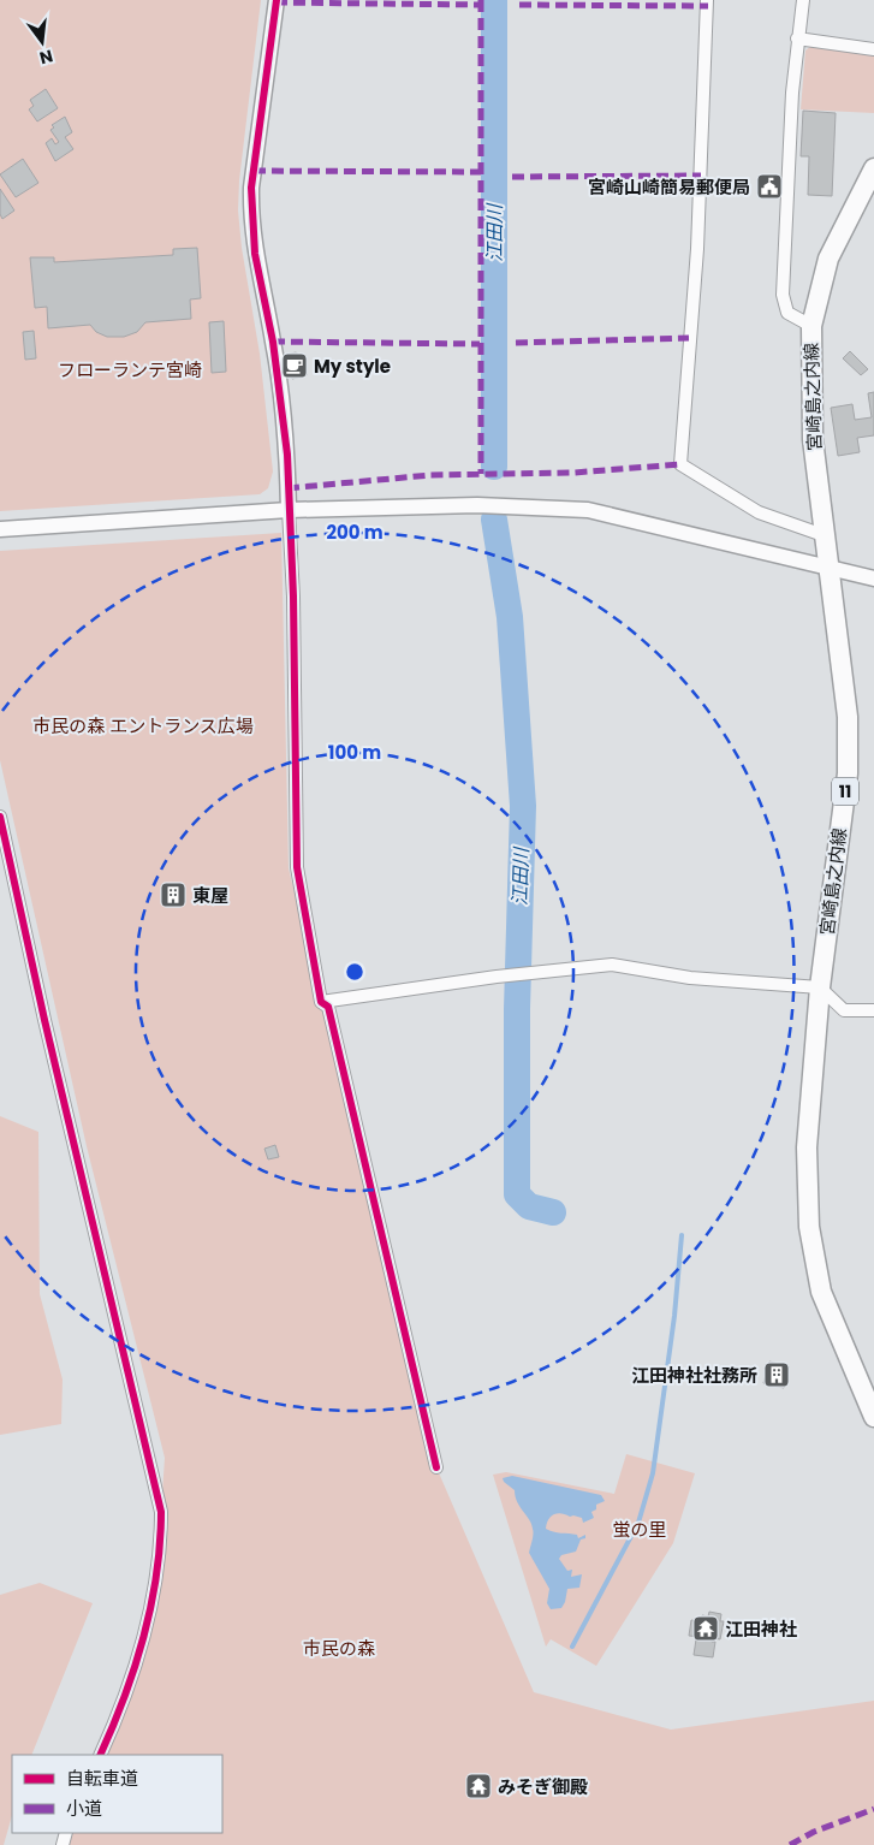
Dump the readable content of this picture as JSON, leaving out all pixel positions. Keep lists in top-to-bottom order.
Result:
{
  "streets": {
    "main road": ["宮崎島之内線", "11"]
  },
  "water": ["江田川"],
  "parks": [
    "フローランテ宮崎",
    "市民の森 エントランス広場",
    "蛍の里",
    "市民の森"
  ],
  "places": {
    "public building": ["宮崎山崎簡易郵便局"],
    "cafe": ["My style"],
    "building": ["東屋", "江田神社社務所"],
    "temple": ["江田神社", "みそぎ御殿"]
  },
  "legend": ["自転車道", "小道"],
  "north": "bottom",
  "rings": ["200 m", "100 m"]
}
